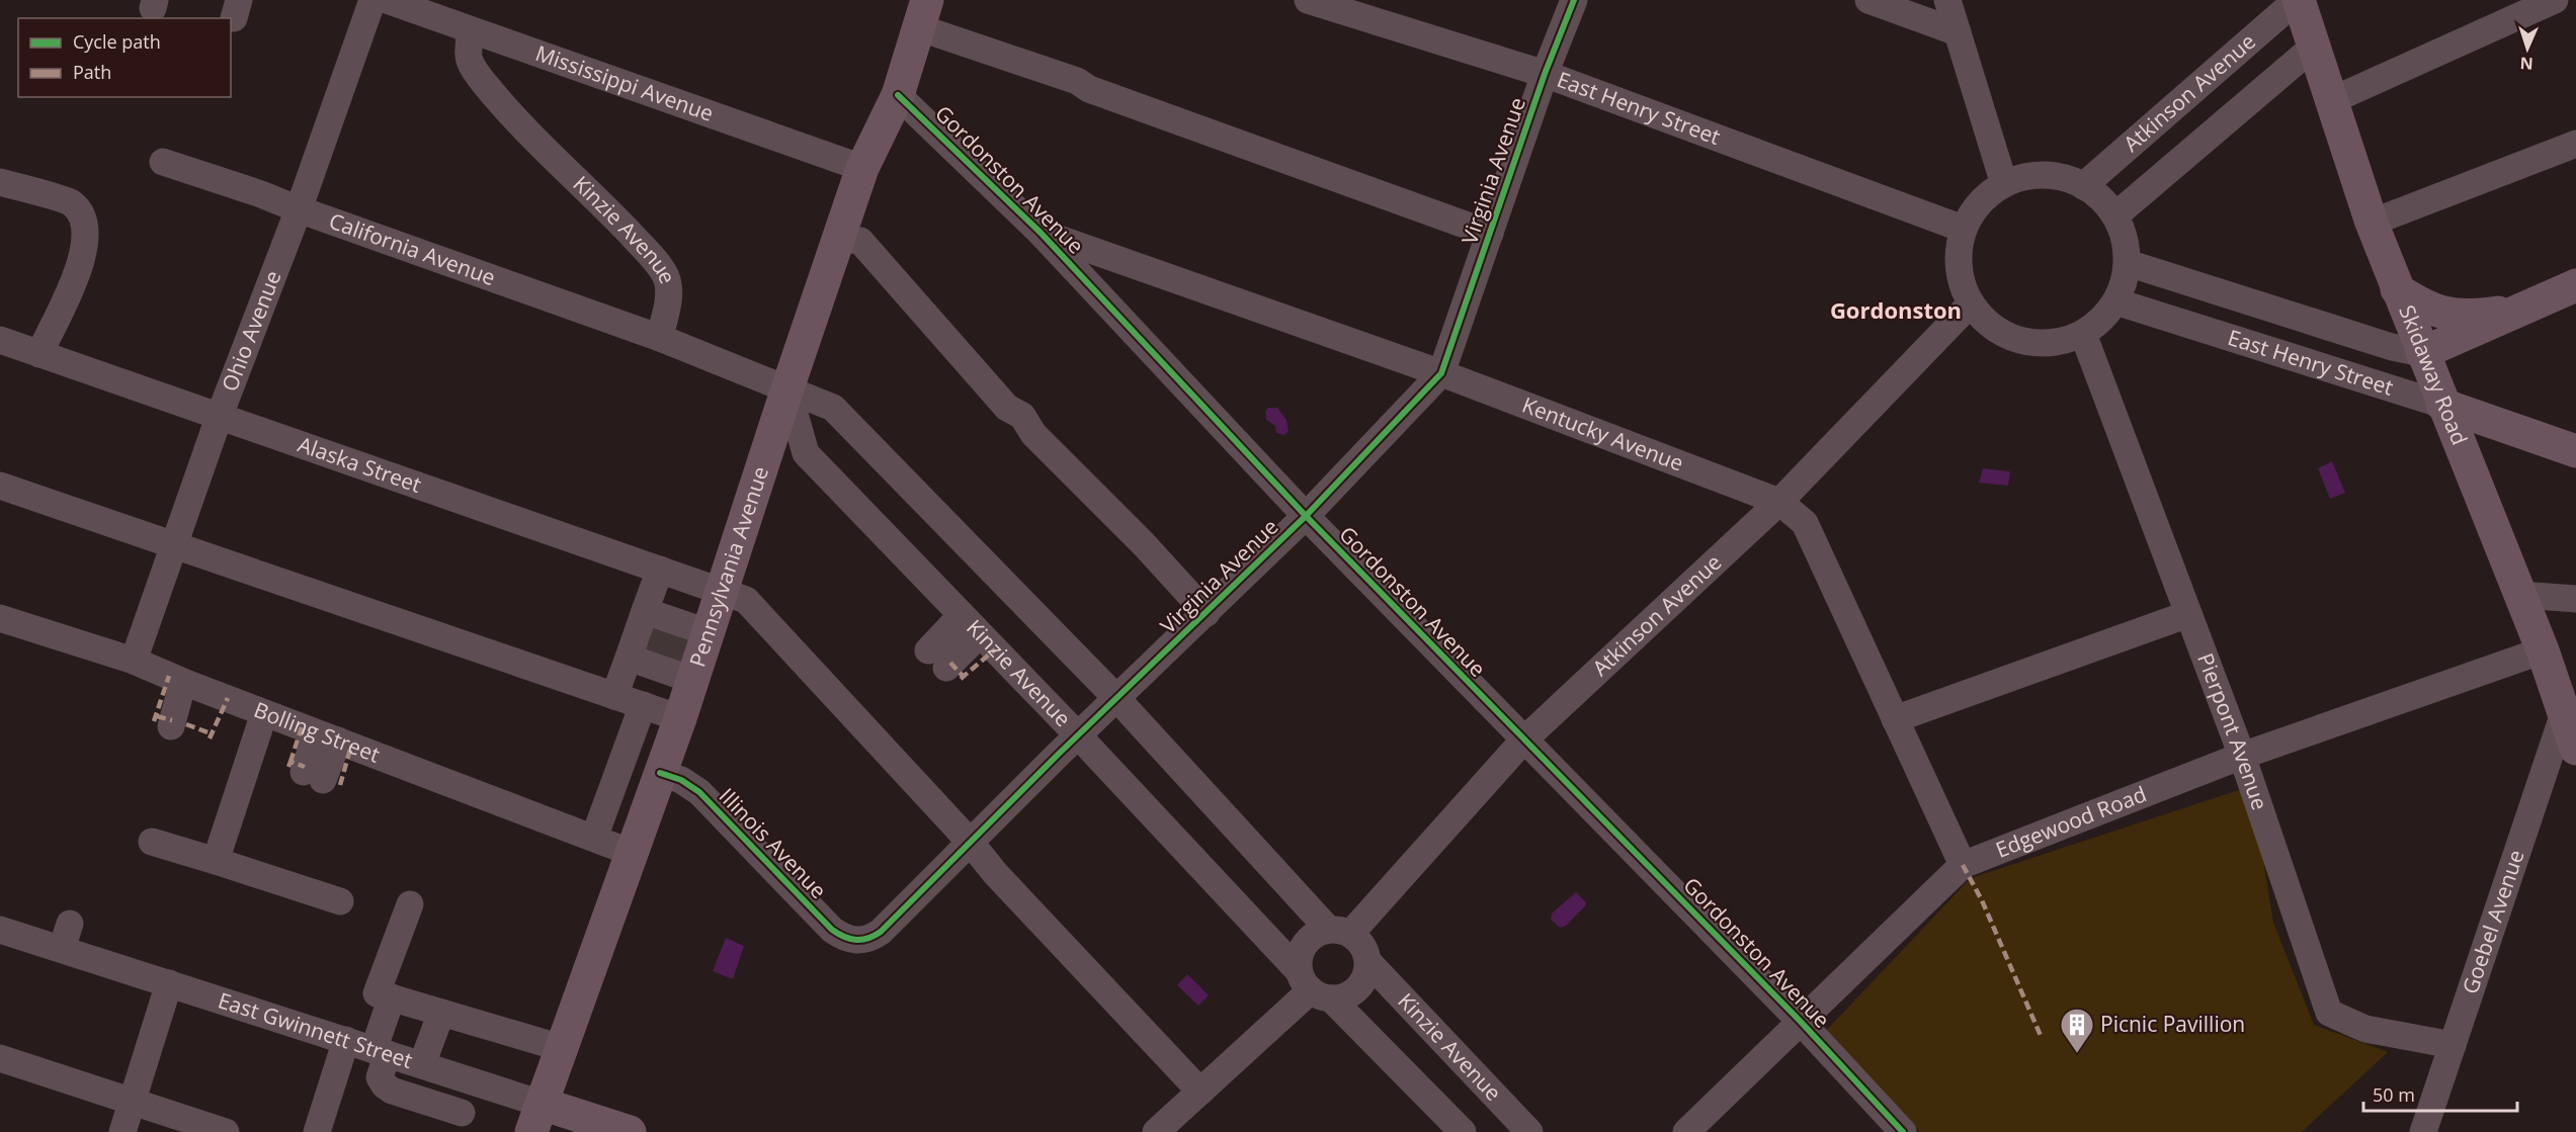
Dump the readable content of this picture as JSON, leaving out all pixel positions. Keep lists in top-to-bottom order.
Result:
{
  "streets": {
    "main road": [
      "East Henry Street",
      "Skidaway Road",
      "Pennsylvania Avenue",
      "East Gwinnett Street"
    ],
    "street": [
      "Mississippi Avenue",
      "Atkinson Avenue",
      "Virginia Avenue",
      "Gordonston Avenue",
      "Kinzie Avenue",
      "California Avenue",
      "Ohio Avenue",
      "Kentucky Avenue",
      "Alaska Street",
      "Bolling Street",
      "Pierpont Avenue",
      "Edgewood Road",
      "Illinois Avenue",
      "Goebel Avenue"
    ]
  },
  "crossings": [
    ["Mississippi Avenue", "Kinzie Avenue"],
    ["Mississippi Avenue", "Pennsylvania Avenue"],
    ["Atkinson Avenue", "East Henry Street"],
    ["Atkinson Avenue", "Gordonston Avenue"],
    ["Atkinson Avenue", "Kinzie Avenue"],
    ["Atkinson Avenue", "Skidaway Road"],
    ["Atkinson Avenue", "Kentucky Avenue"],
    ["Atkinson Avenue", "Pierpont Avenue"],
    ["East Henry Street", "Virginia Avenue"],
    ["East Henry Street", "Skidaway Road"],
    ["East Henry Street", "Pierpont Avenue"],
    ["Virginia Avenue", "Gordonston Avenue"],
    ["Virginia Avenue", "Kinzie Avenue"],
    ["Virginia Avenue", "Kentucky Avenue"],
    ["Virginia Avenue", "Alaska Street"],
    ["Virginia Avenue", "Illinois Avenue"],
    ["Gordonston Avenue", "Kentucky Avenue"],
    ["Gordonston Avenue", "Pennsylvania Avenue"],
    ["Gordonston Avenue", "Edgewood Road"],
    ["Kinzie Avenue", "California Avenue"],
    ["Kinzie Avenue", "Pennsylvania Avenue"],
    ["California Avenue", "Ohio Avenue"],
    ["Ohio Avenue", "Alaska Street"],
    ["Ohio Avenue", "Bolling Street"],
    ["Skidaway Road", "Edgewood Road"],
    ["Skidaway Road", "Goebel Avenue"],
    ["Kentucky Avenue", "Edgewood Road"],
    ["Alaska Street", "Pennsylvania Avenue"],
    ["Pennsylvania Avenue", "Bolling Street"],
    ["Pennsylvania Avenue", "Illinois Avenue"],
    ["Pennsylvania Avenue", "East Gwinnett Street"],
    ["Pierpont Avenue", "Edgewood Road"],
    ["Pierpont Avenue", "Goebel Avenue"]
  ],
  "districts": ["Gordonston"],
  "places": {
    "building": ["Picnic Pavillion"]
  },
  "legend": ["Cycle path", "Path"],
  "scale_bar": "50 m",
  "north": "bottom"
}
